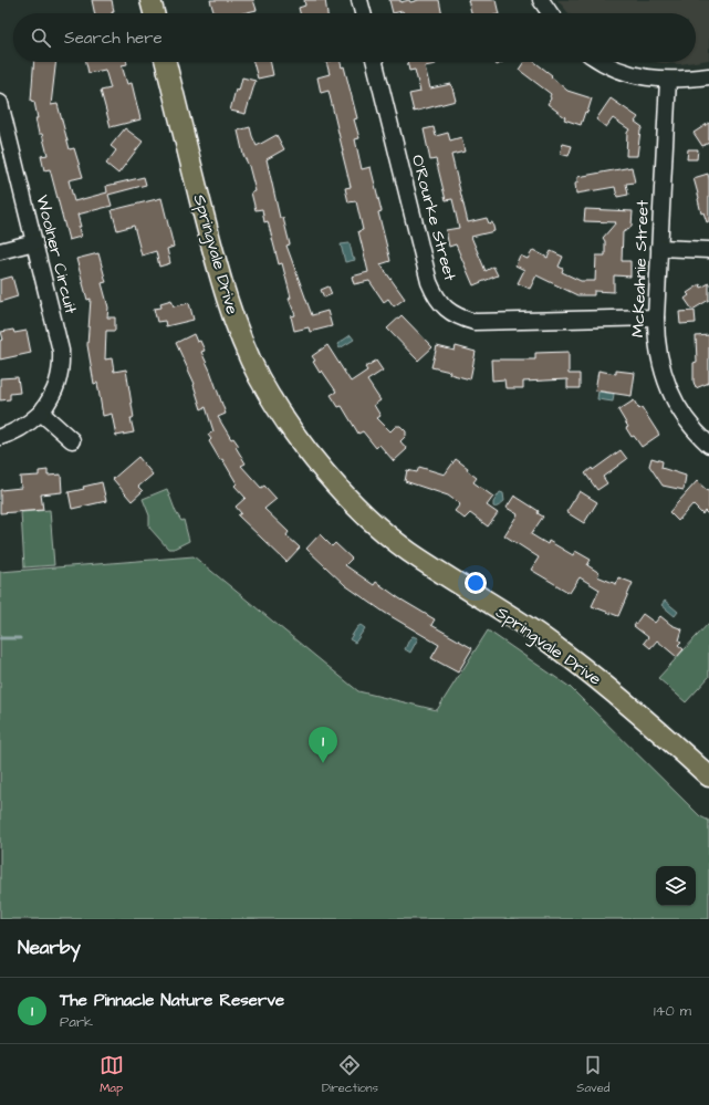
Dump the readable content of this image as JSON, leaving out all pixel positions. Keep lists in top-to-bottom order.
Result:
{
  "streets": {
    "main road": ["Springvale Drive"],
    "street": ["O'Rourke Street", "Woolner Circuit", "McKeahnie Street"]
  },
  "crossings": [
    ["O'Rourke Street", "McKeahnie Street"]
  ],
  "page": {
    "search": "Search here",
    "pins": "1",
    "heading": "Nearby",
    "list": [
      {
        "mark": "1",
        "name": "The Pinnacle Nature Reserve",
        "note": "Park",
        "value": "140 m"
      }
    ],
    "nav": ["Map", "Directions", "Saved"]
  }
}
